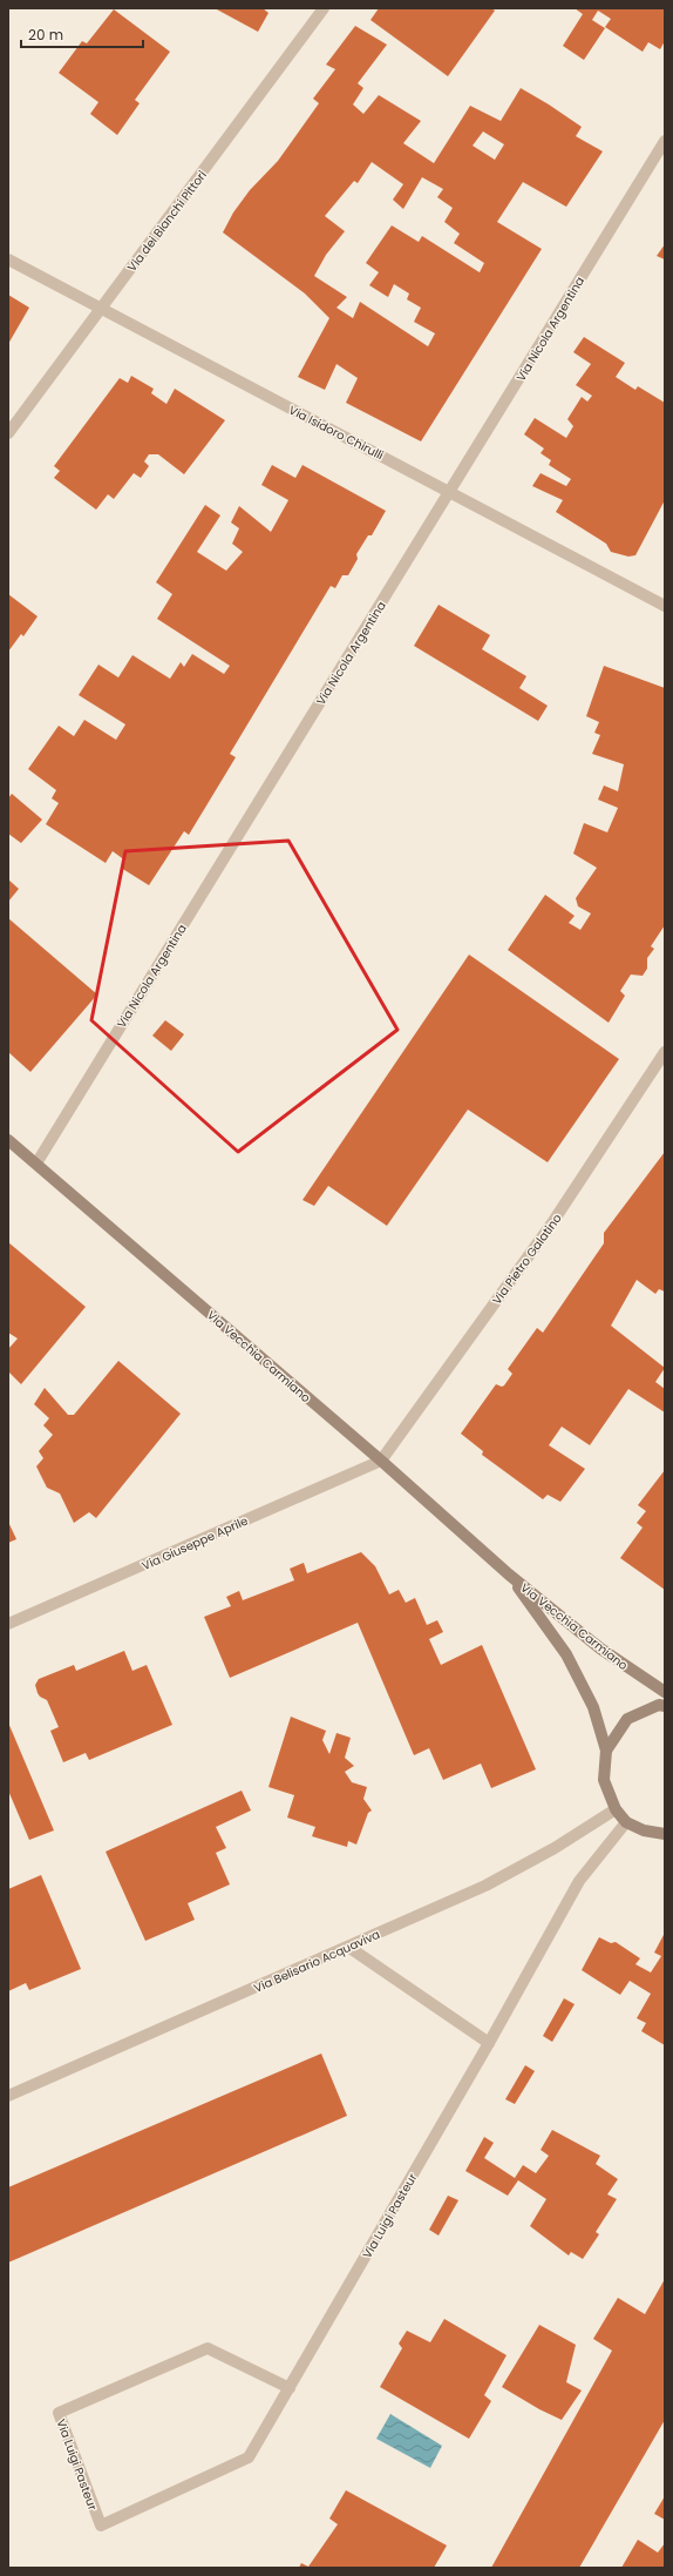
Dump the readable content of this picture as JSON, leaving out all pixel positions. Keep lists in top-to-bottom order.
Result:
{
  "streets": {
    "street": [
      "Via dei Bianchi Pittori",
      "Via Nicola Argentina",
      "Via Isidoro Chirulli",
      "Via Pietro Galatino",
      "Via Vecchia Carmiano",
      "Via Giuseppe Aprile",
      "Via Belisario Acquaviva",
      "Via Luigi Pasteur"
    ]
  },
  "crossings": [
    ["Via dei Bianchi Pittori", "Via Isidoro Chirulli"],
    ["Via Nicola Argentina", "Via Isidoro Chirulli"],
    ["Via Nicola Argentina", "Via Vecchia Carmiano"],
    ["Via Pietro Galatino", "Via Vecchia Carmiano"],
    ["Via Pietro Galatino", "Via Giuseppe Aprile"],
    ["Via Vecchia Carmiano", "Via Giuseppe Aprile"],
    ["Via Vecchia Carmiano", "Via Belisario Acquaviva"],
    ["Via Vecchia Carmiano", "Via Luigi Pasteur"]
  ],
  "scale_bar": "20 m"
}
